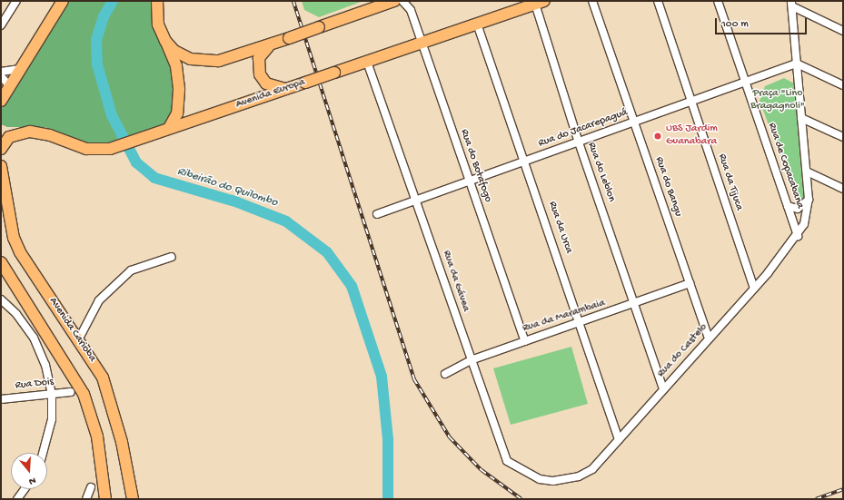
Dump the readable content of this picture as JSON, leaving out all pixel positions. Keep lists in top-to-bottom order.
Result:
{
  "streets": {
    "main road": ["Avenida Europa", "Avenida Carioba"],
    "street": [
      "Rua do Jacarepaguá",
      "Rua do Botafogo",
      "Rua de Copacabana",
      "Rua do Leblon",
      "Rua da Tijuca",
      "Rua do Bangu",
      "Rua da Urca",
      "Rua da Gávea",
      "Rua da Marambaia",
      "Rua do Castelo",
      "Rua Dois"
    ]
  },
  "crossings": [
    ["Avenida Europa", "Rua do Botafogo"],
    ["Avenida Europa", "Rua do Leblon"],
    ["Avenida Europa", "Rua da Urca"],
    ["Avenida Europa", "Rua da Gávea"],
    ["Rua do Jacarepaguá", "Rua do Botafogo"],
    ["Rua do Jacarepaguá", "Rua de Copacabana"],
    ["Rua do Jacarepaguá", "Rua do Leblon"],
    ["Rua do Jacarepaguá", "Rua da Tijuca"],
    ["Rua do Jacarepaguá", "Rua do Bangu"],
    ["Rua do Jacarepaguá", "Rua da Urca"],
    ["Rua do Jacarepaguá", "Rua da Gávea"],
    ["Rua do Botafogo", "Rua da Marambaia"],
    ["Rua de Copacabana", "Rua do Castelo"],
    ["Rua do Leblon", "Rua da Marambaia"],
    ["Rua do Leblon", "Rua do Castelo"],
    ["Rua da Tijuca", "Rua do Castelo"],
    ["Rua do Bangu", "Rua da Marambaia"],
    ["Rua do Bangu", "Rua do Castelo"],
    ["Rua da Urca", "Rua da Marambaia"],
    ["Rua da Urca", "Rua do Castelo"],
    ["Rua da Gávea", "Rua da Marambaia"],
    ["Rua da Gávea", "Rua do Castelo"]
  ],
  "water": ["Ribeirão do Quilombo"],
  "parks": ["Praça \"Lino Bragagnoli\""],
  "places": ["UBS Jardim Guanabara"],
  "scale_bar": "100 m",
  "north": "bottom"
}
